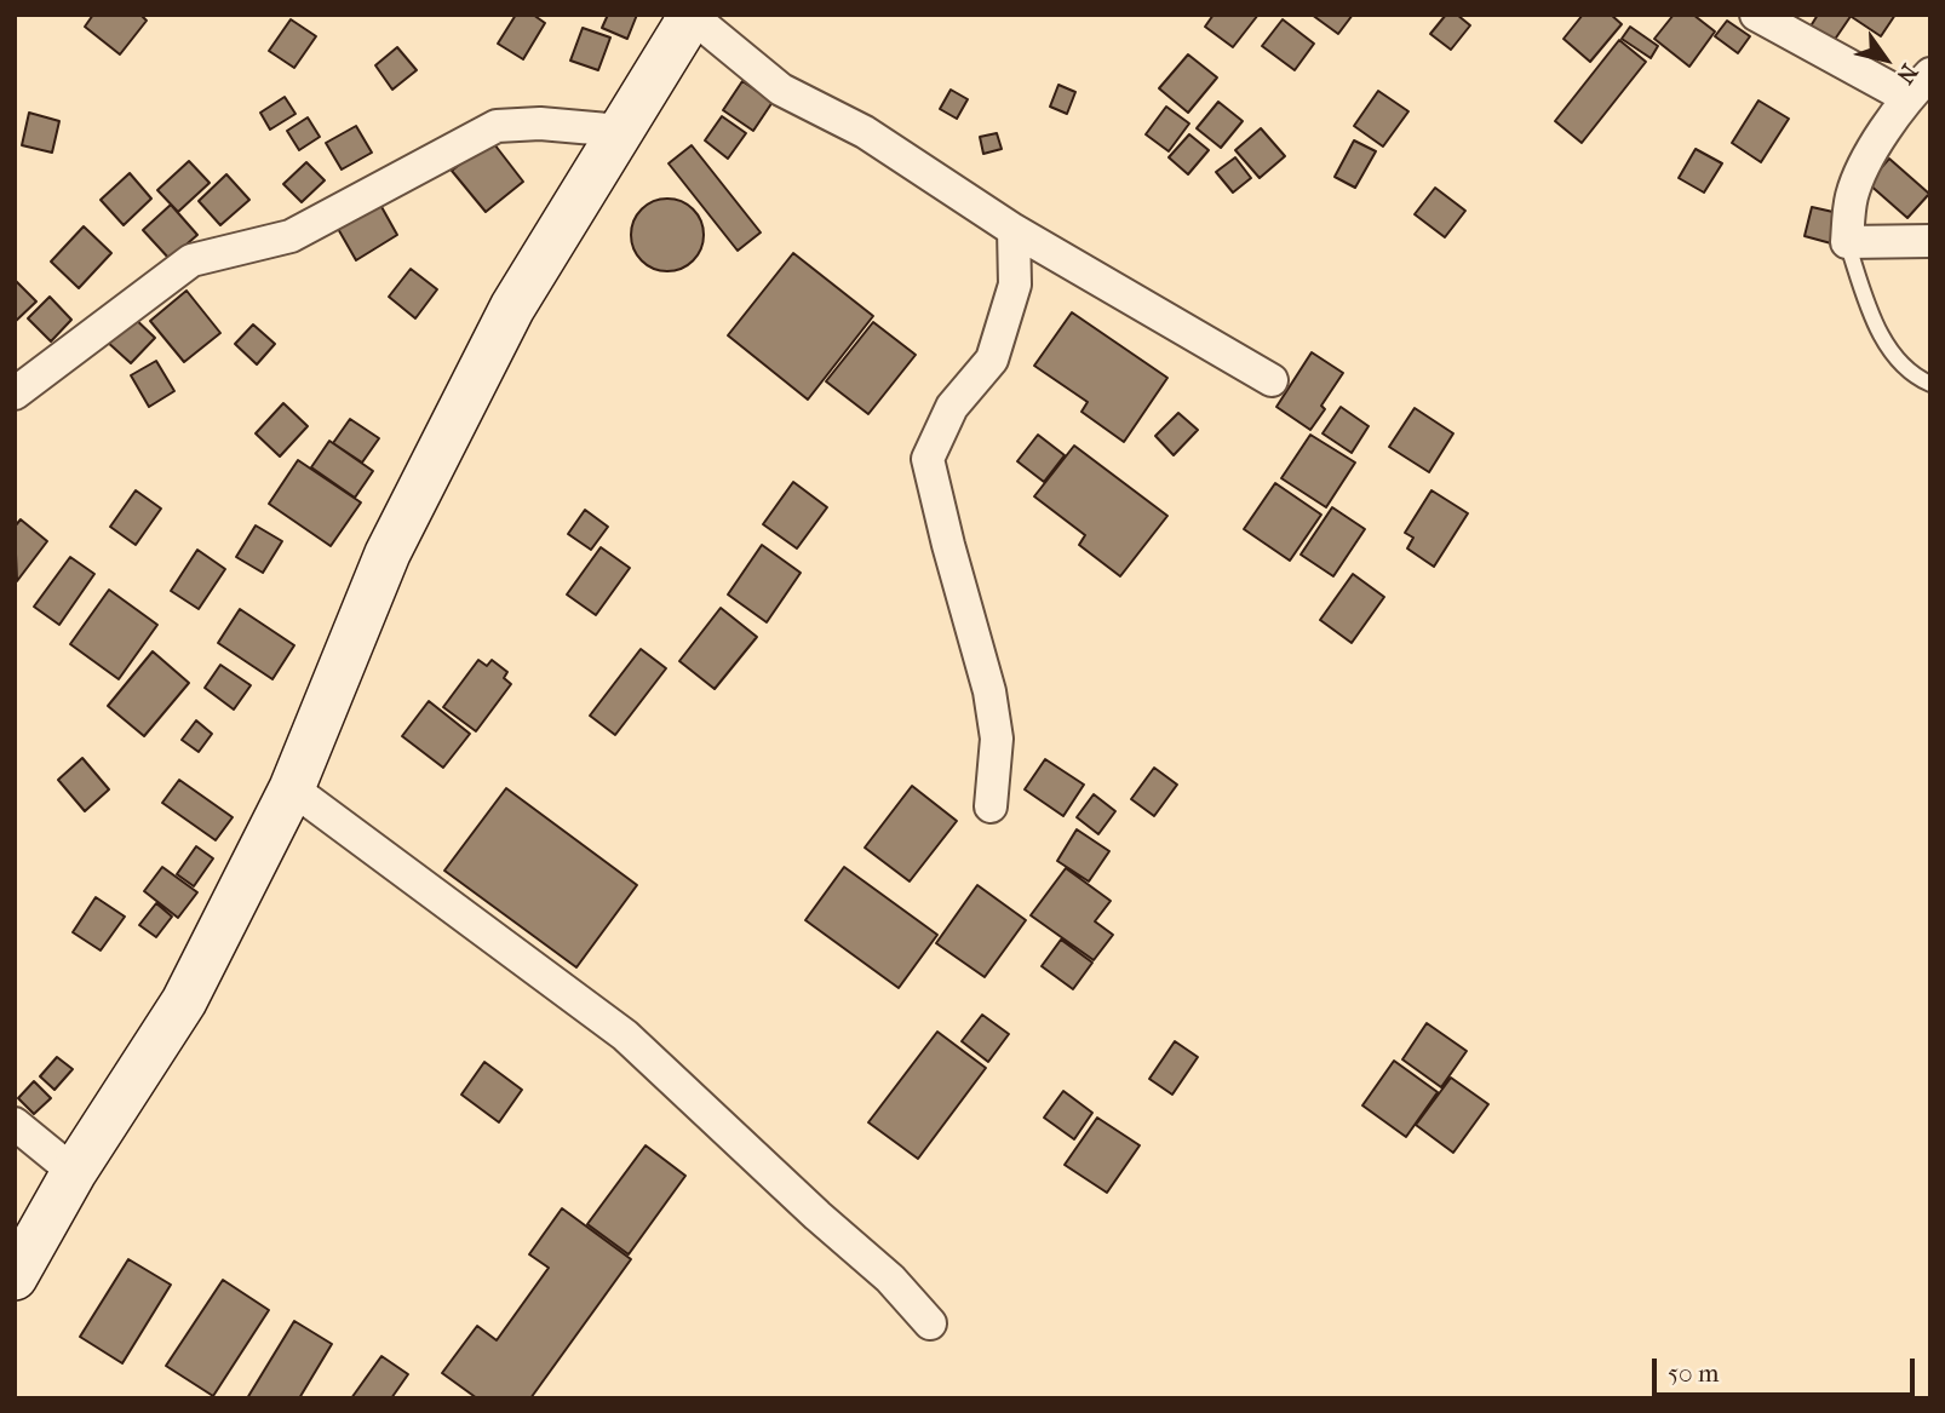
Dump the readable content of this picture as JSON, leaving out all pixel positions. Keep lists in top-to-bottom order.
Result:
{
  "scale_bar": "50 m",
  "north": "bottom right"
}
